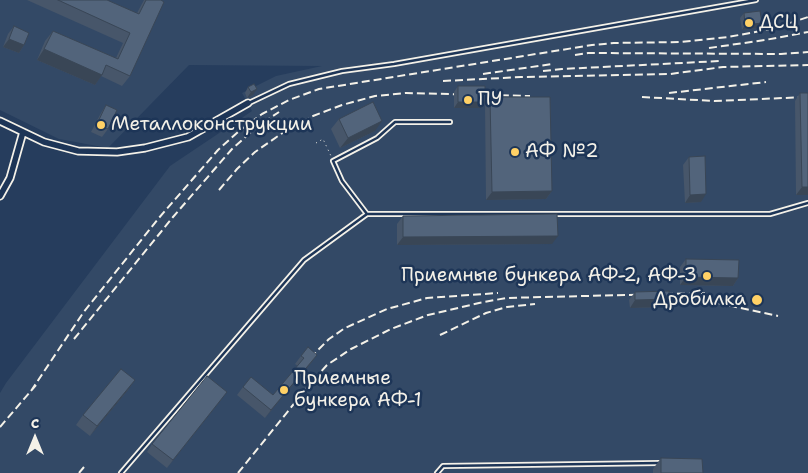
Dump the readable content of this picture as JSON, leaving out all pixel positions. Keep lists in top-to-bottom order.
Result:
{
  "places": [
    "ДСЦ",
    "ПУ",
    "Металлоконструкции",
    "АФ №2",
    "Приемные бункера АФ-2, АФ-3",
    "Дробилка",
    "Приемные бункера АФ-1"
  ],
  "north": "top"
}
